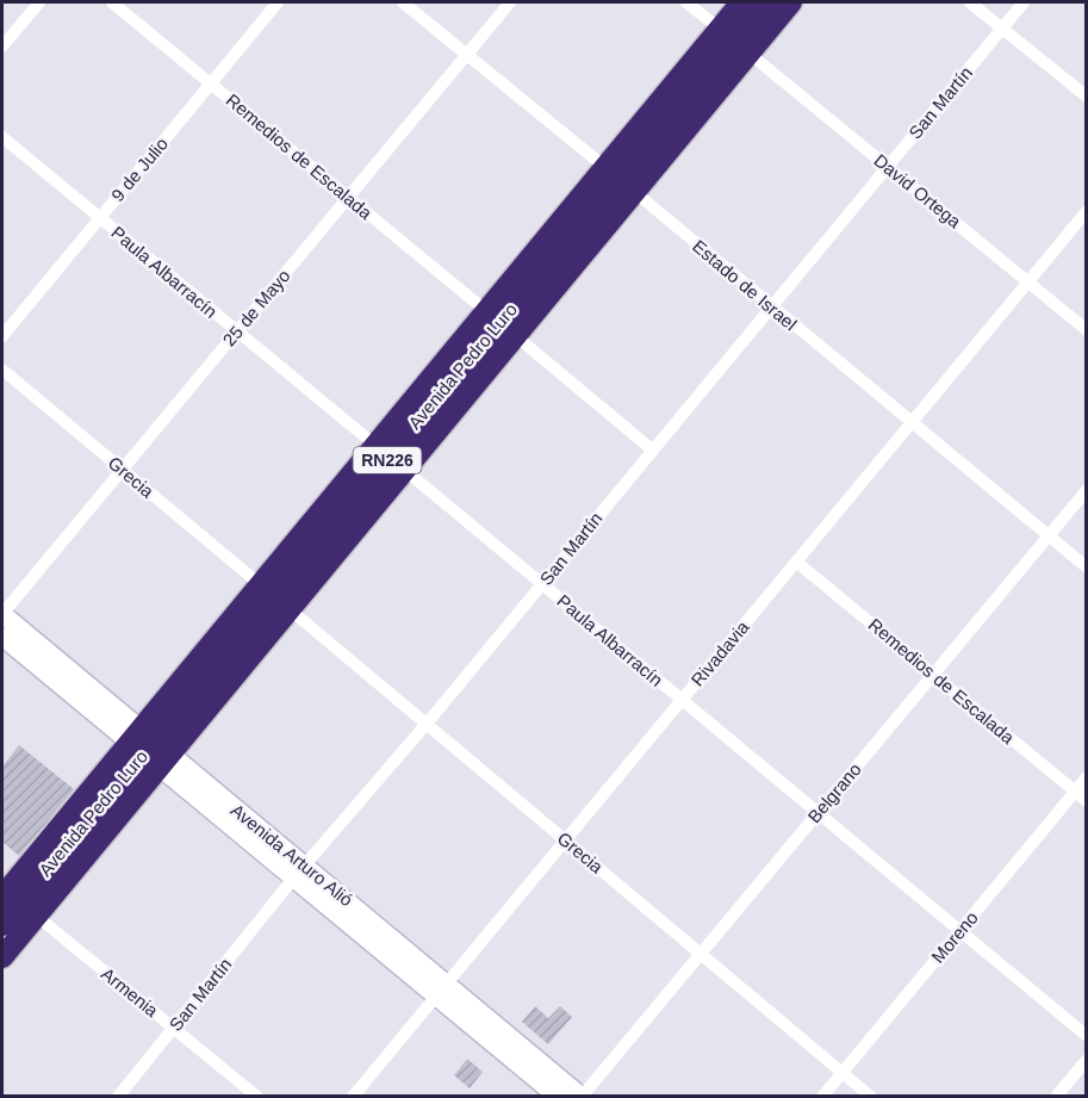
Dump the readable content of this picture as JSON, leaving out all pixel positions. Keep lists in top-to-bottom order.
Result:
{
  "streets": {
    "highway": ["Avenida Pedro Luro", "RN226"],
    "main road": ["Avenida Arturo Alió"],
    "street": [
      "San Martín",
      "Remedios de Escalada",
      "9 de Julio",
      "David Ortega",
      "Paula Albarracín",
      "Estado de Israel",
      "25 de Mayo",
      "Grecia",
      "Rivadavia",
      "Belgrano",
      "Moreno",
      "Armenia"
    ]
  },
  "crossings": [
    ["San Martín", "David Ortega"],
    ["San Martín", "Paula Albarracín"],
    ["San Martín", "Estado de Israel"],
    ["San Martín", "Grecia"],
    ["San Martín", "Avenida Arturo Alió"],
    ["San Martín", "Armenia"],
    ["Remedios de Escalada", "9 de Julio"],
    ["Remedios de Escalada", "25 de Mayo"],
    ["Remedios de Escalada", "Avenida Pedro Luro"],
    ["Remedios de Escalada", "Rivadavia"],
    ["Remedios de Escalada", "Belgrano"],
    ["Remedios de Escalada", "Moreno"],
    ["9 de Julio", "Paula Albarracín"],
    ["David Ortega", "Avenida Pedro Luro"],
    ["David Ortega", "Rivadavia"],
    ["Paula Albarracín", "25 de Mayo"],
    ["Paula Albarracín", "Avenida Pedro Luro"],
    ["Paula Albarracín", "Rivadavia"],
    ["Paula Albarracín", "Belgrano"],
    ["Paula Albarracín", "Moreno"],
    ["Estado de Israel", "25 de Mayo"],
    ["Estado de Israel", "Avenida Pedro Luro"],
    ["Estado de Israel", "Rivadavia"],
    ["Estado de Israel", "Belgrano"],
    ["25 de Mayo", "Grecia"],
    ["25 de Mayo", "Avenida Arturo Alió"],
    ["Avenida Pedro Luro", "Grecia"],
    ["Avenida Pedro Luro", "Avenida Arturo Alió"],
    ["Avenida Pedro Luro", "Armenia"],
    ["Grecia", "Rivadavia"],
    ["Grecia", "Belgrano"],
    ["Grecia", "Moreno"],
    ["Rivadavia", "Avenida Arturo Alió"],
    ["Belgrano", "Avenida Arturo Alió"]
  ]
}
